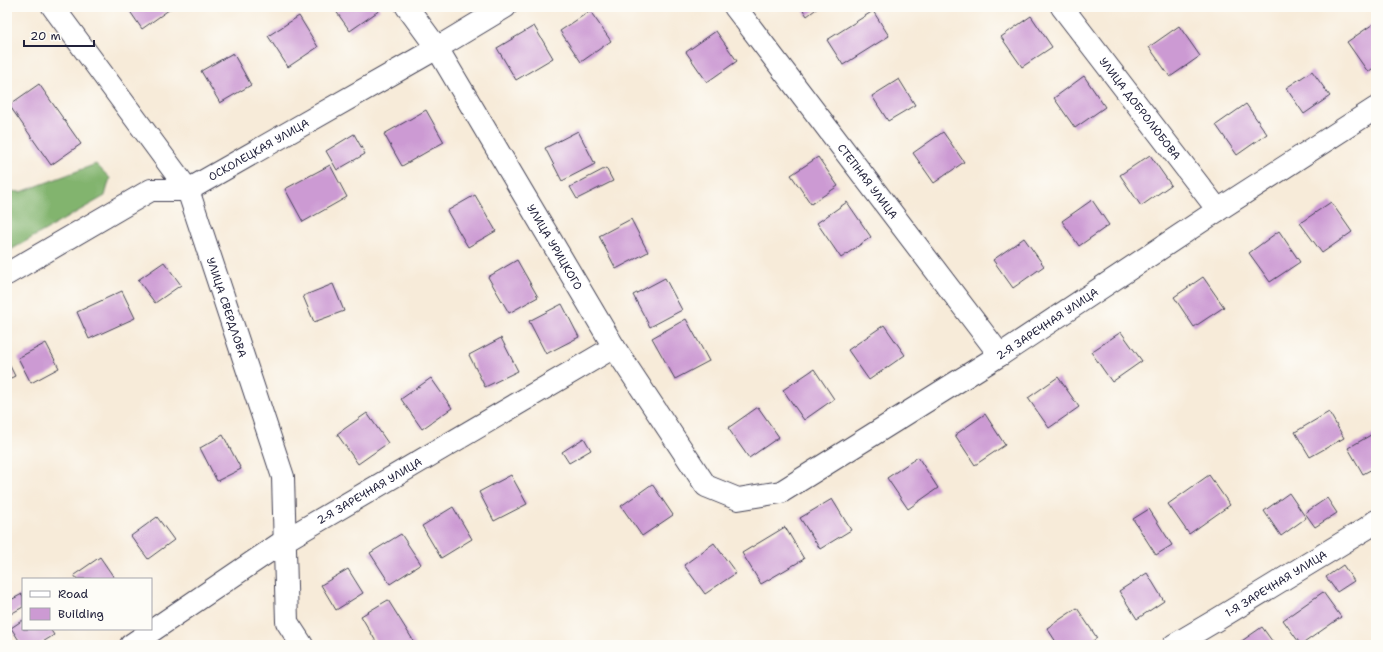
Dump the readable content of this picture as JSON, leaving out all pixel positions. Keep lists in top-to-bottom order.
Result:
{
  "streets": {
    "street": [
      "УЛИЦА ДОБРОЛЮБОВА",
      "ОСКОЛЕЦКАЯ УЛИЦА",
      "СТЕПНАЯ УЛИЦА",
      "УЛИЦА УРИЦКОГО",
      "УЛИЦА СВЕРДЛОВА",
      "2-Я ЗАРЕЧНАЯ УЛИЦА",
      "1-Я ЗАРЕЧНАЯ УЛИЦА"
    ]
  },
  "crossings": [
    ["УЛИЦА ДОБРОЛЮБОВА", "2-Я ЗАРЕЧНАЯ УЛИЦА"],
    ["ОСКОЛЕЦКАЯ УЛИЦА", "УЛИЦА УРИЦКОГО"],
    ["ОСКОЛЕЦКАЯ УЛИЦА", "УЛИЦА СВЕРДЛОВА"],
    ["СТЕПНАЯ УЛИЦА", "2-Я ЗАРЕЧНАЯ УЛИЦА"],
    ["УЛИЦА УРИЦКОГО", "2-Я ЗАРЕЧНАЯ УЛИЦА"],
    ["УЛИЦА СВЕРДЛОВА", "2-Я ЗАРЕЧНАЯ УЛИЦА"]
  ],
  "legend": ["Road", "Building"],
  "scale_bar": "20 m"
}
